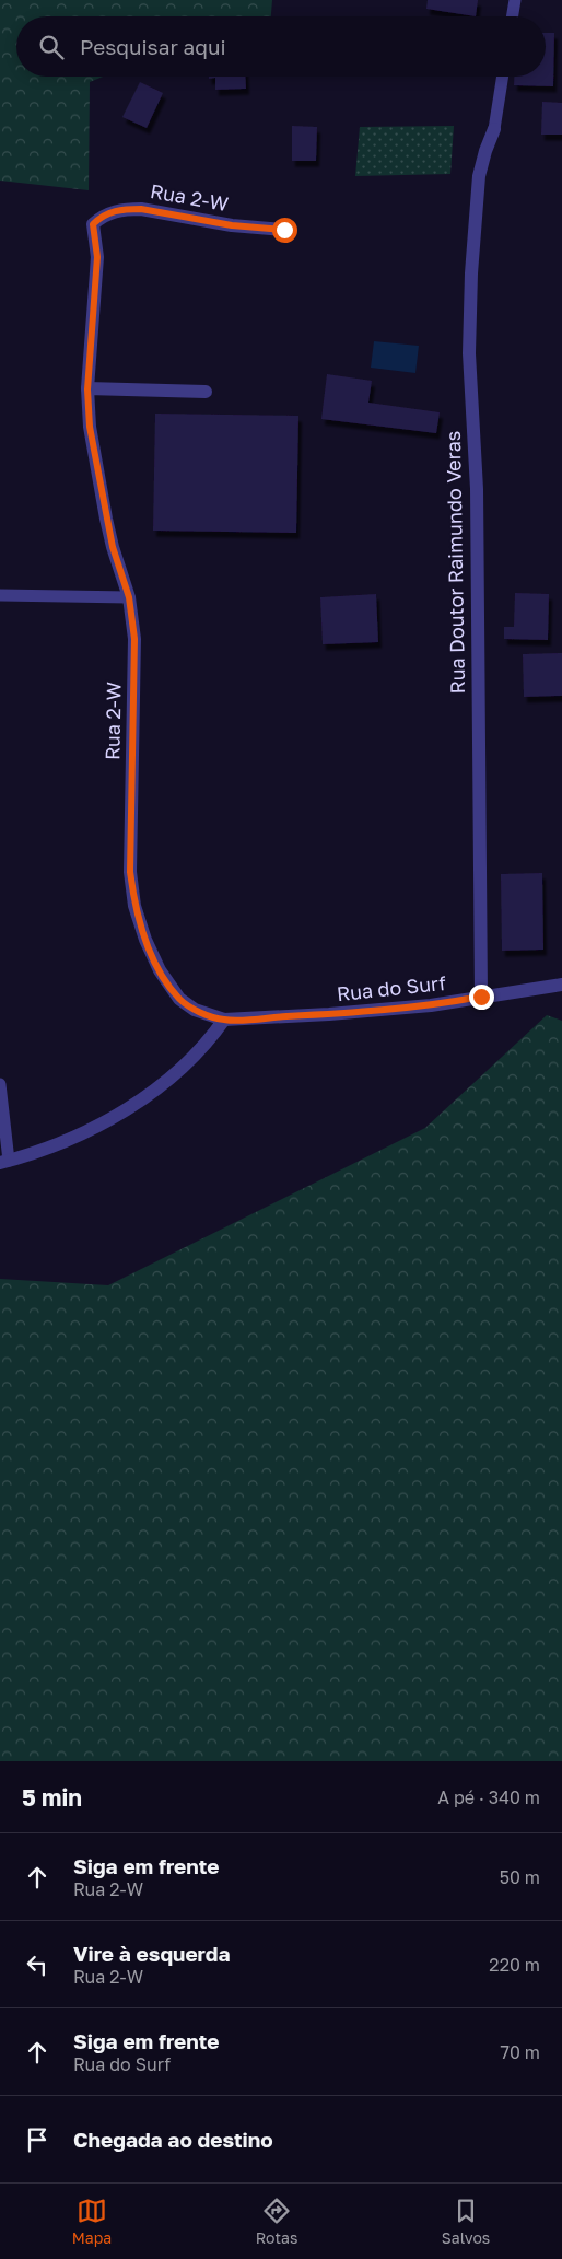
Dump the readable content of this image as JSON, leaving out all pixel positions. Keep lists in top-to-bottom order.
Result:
{
  "streets": {
    "street": ["Rua 2-W", "Rua Doutor Raimundo Veras", "Rua do Surf"]
  },
  "crossings": [
    ["Rua 2-W", "Rua do Surf"],
    ["Rua Doutor Raimundo Veras", "Rua do Surf"]
  ],
  "page": {
    "search": "Pesquisar aqui",
    "heading": ["5 min", "A pé · 340 m"],
    "list": [
      ["Siga em frente", "Rua 2-W", "50 m"],
      ["Vire à esquerda", "Rua 2-W", "220 m"],
      ["Siga em frente", "Rua do Surf", "70 m"],
      "Chegada ao destino"
    ],
    "nav": ["Mapa", "Rotas", "Salvos"]
  }
}
